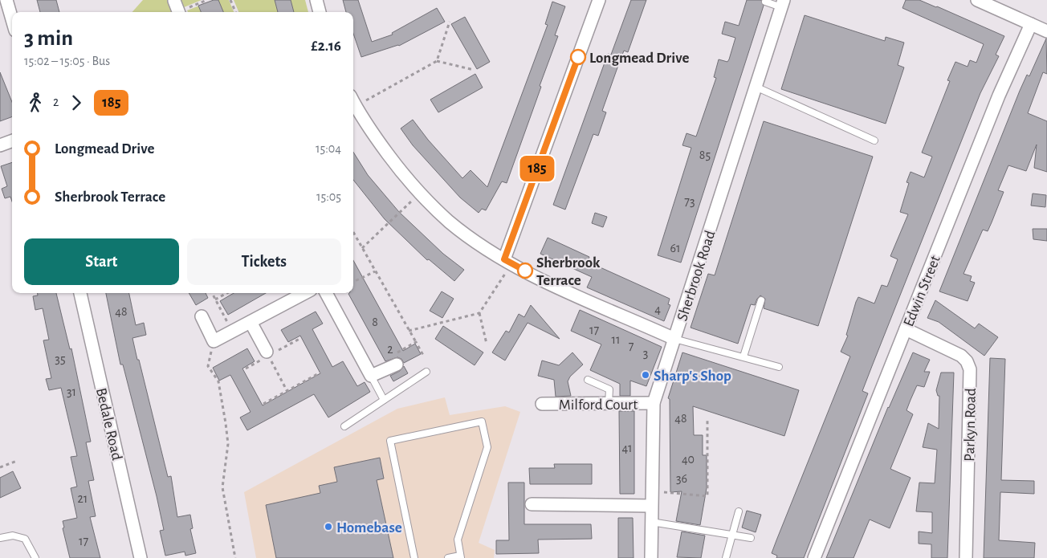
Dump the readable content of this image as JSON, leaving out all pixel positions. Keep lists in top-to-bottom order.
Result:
{
  "streets": {
    "street": [
      "Sherbrook Road",
      "Edwin Street",
      "Milford Court",
      "Bedale Road",
      "Parkyn Road"
    ]
  },
  "crossings": [
    ["Sherbrook Road", "Milford Court"],
    ["Edwin Street", "Parkyn Road"]
  ],
  "places": [
    "Longmead Drive",
    "Sherbrook Terrace",
    "Sharp's Shop",
    "Homebase"
  ],
  "lines": ["bus line 185"],
  "house_numbers": [
    "85",
    "73",
    "61",
    "4",
    "48",
    "8",
    "17",
    "11",
    "7",
    "2",
    "3",
    "35",
    "31",
    "48",
    "41",
    "40",
    "36",
    "21",
    "17"
  ],
  "page": {
    "on_map": "185",
    "heading": ["3 min", "15:02 – 15:05 · Bus", "£2.16"],
    "legs": ["2", "185"],
    "list": [
      {
        "name": "Longmead Drive",
        "value": "15:04"
      },
      {
        "name": "Sherbrook Terrace",
        "value": "15:05"
      }
    ],
    "buttons": ["Start", "Tickets"]
  }
}
